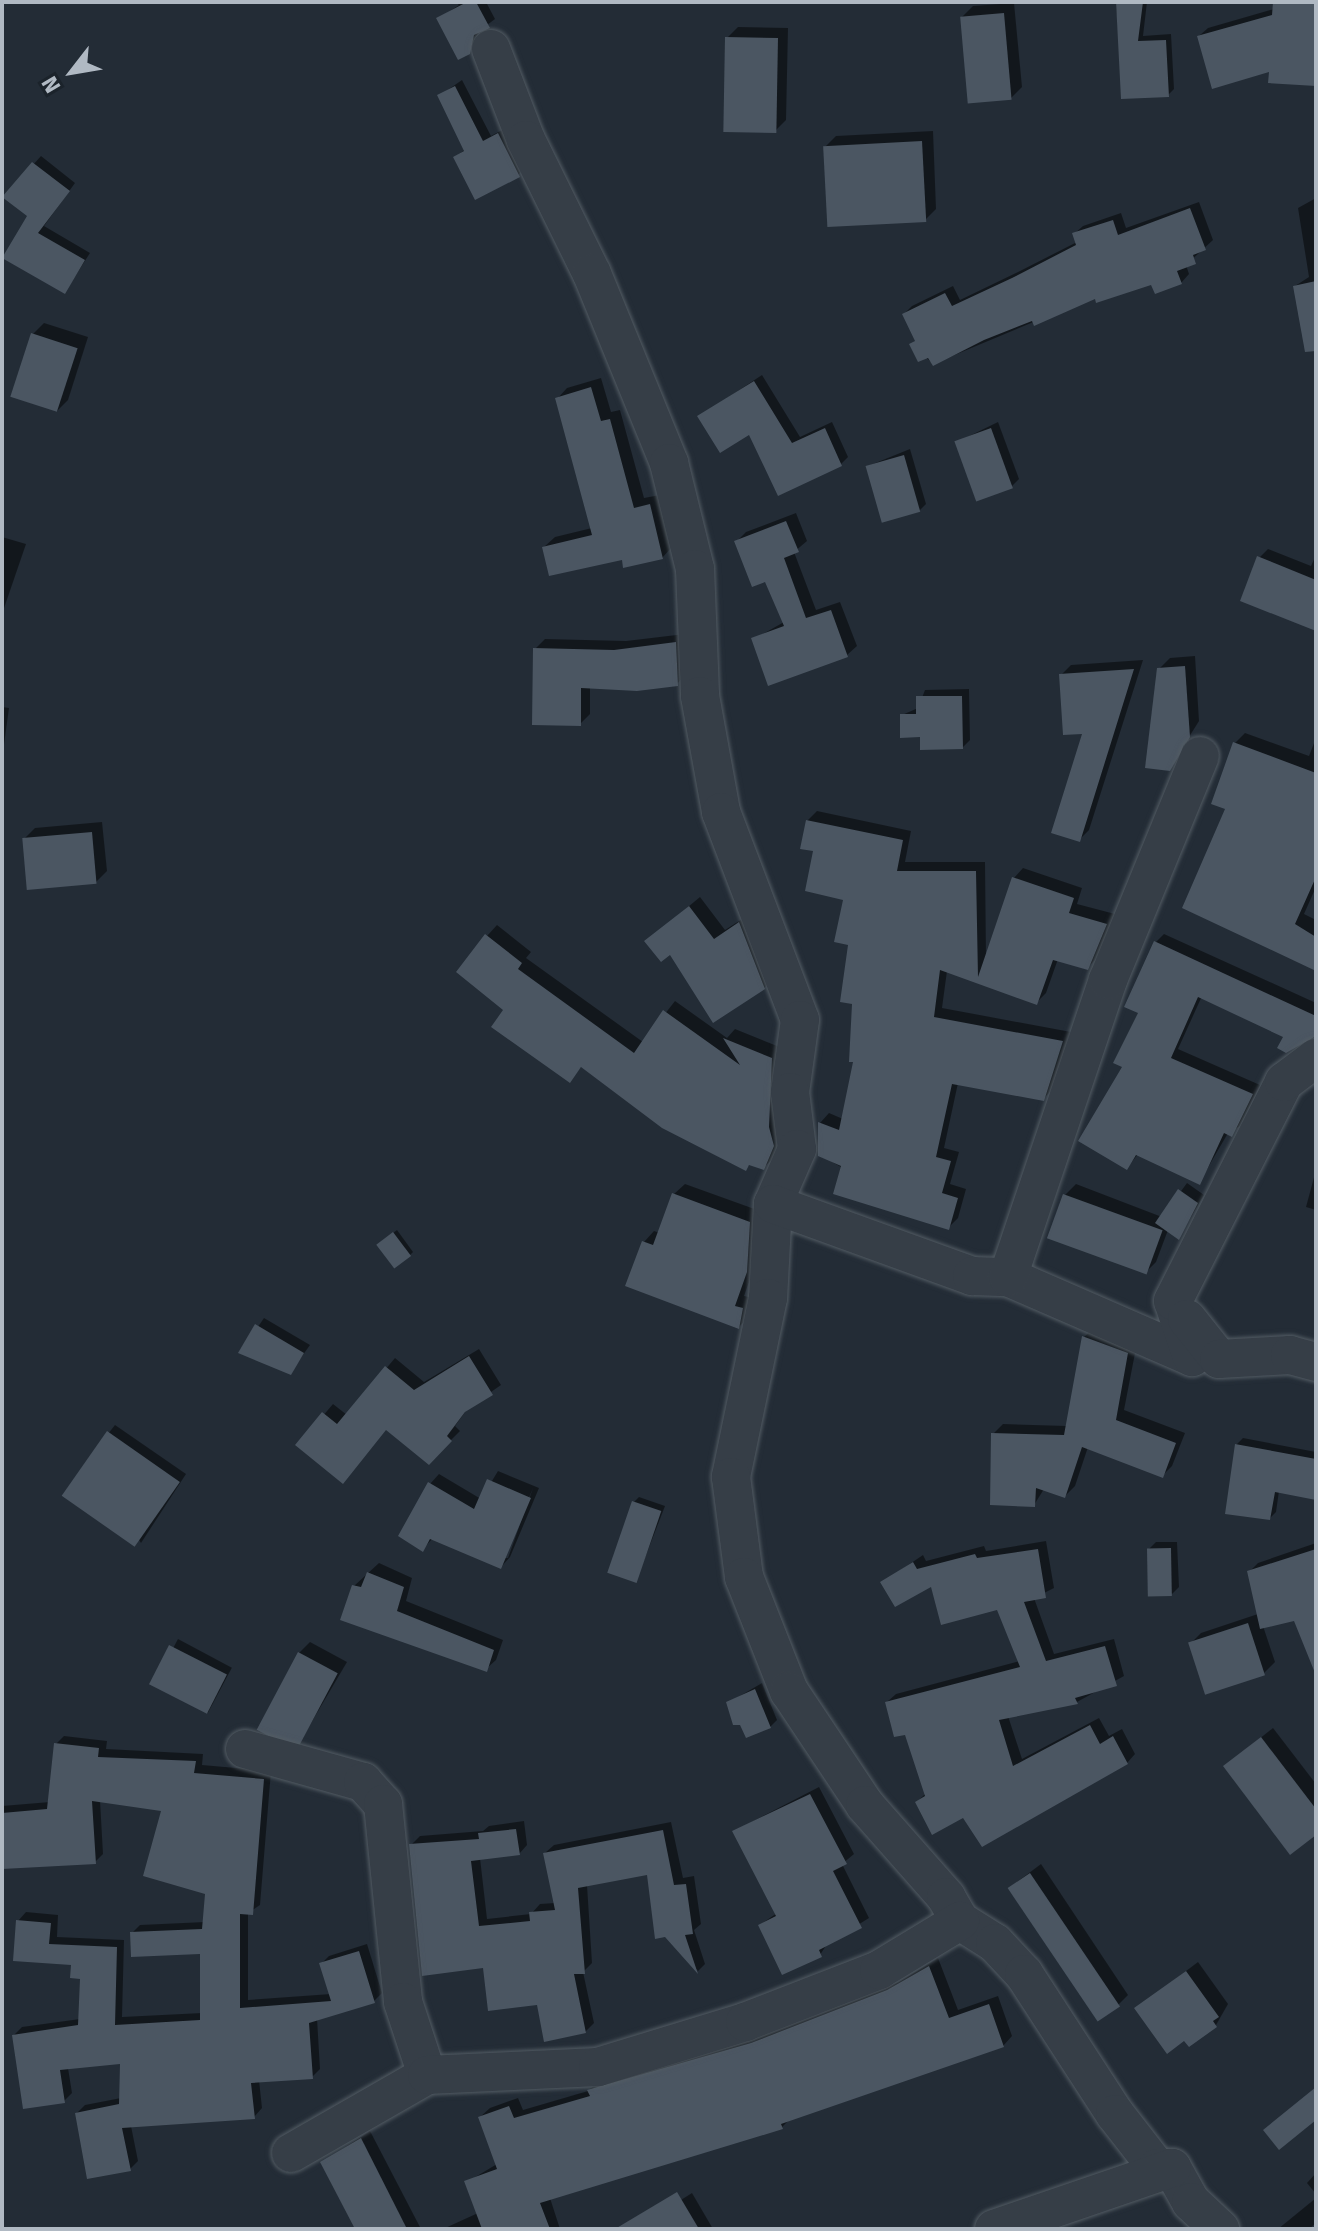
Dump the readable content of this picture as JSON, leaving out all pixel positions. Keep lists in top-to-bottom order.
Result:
{
  "north": "bottom left"
}
